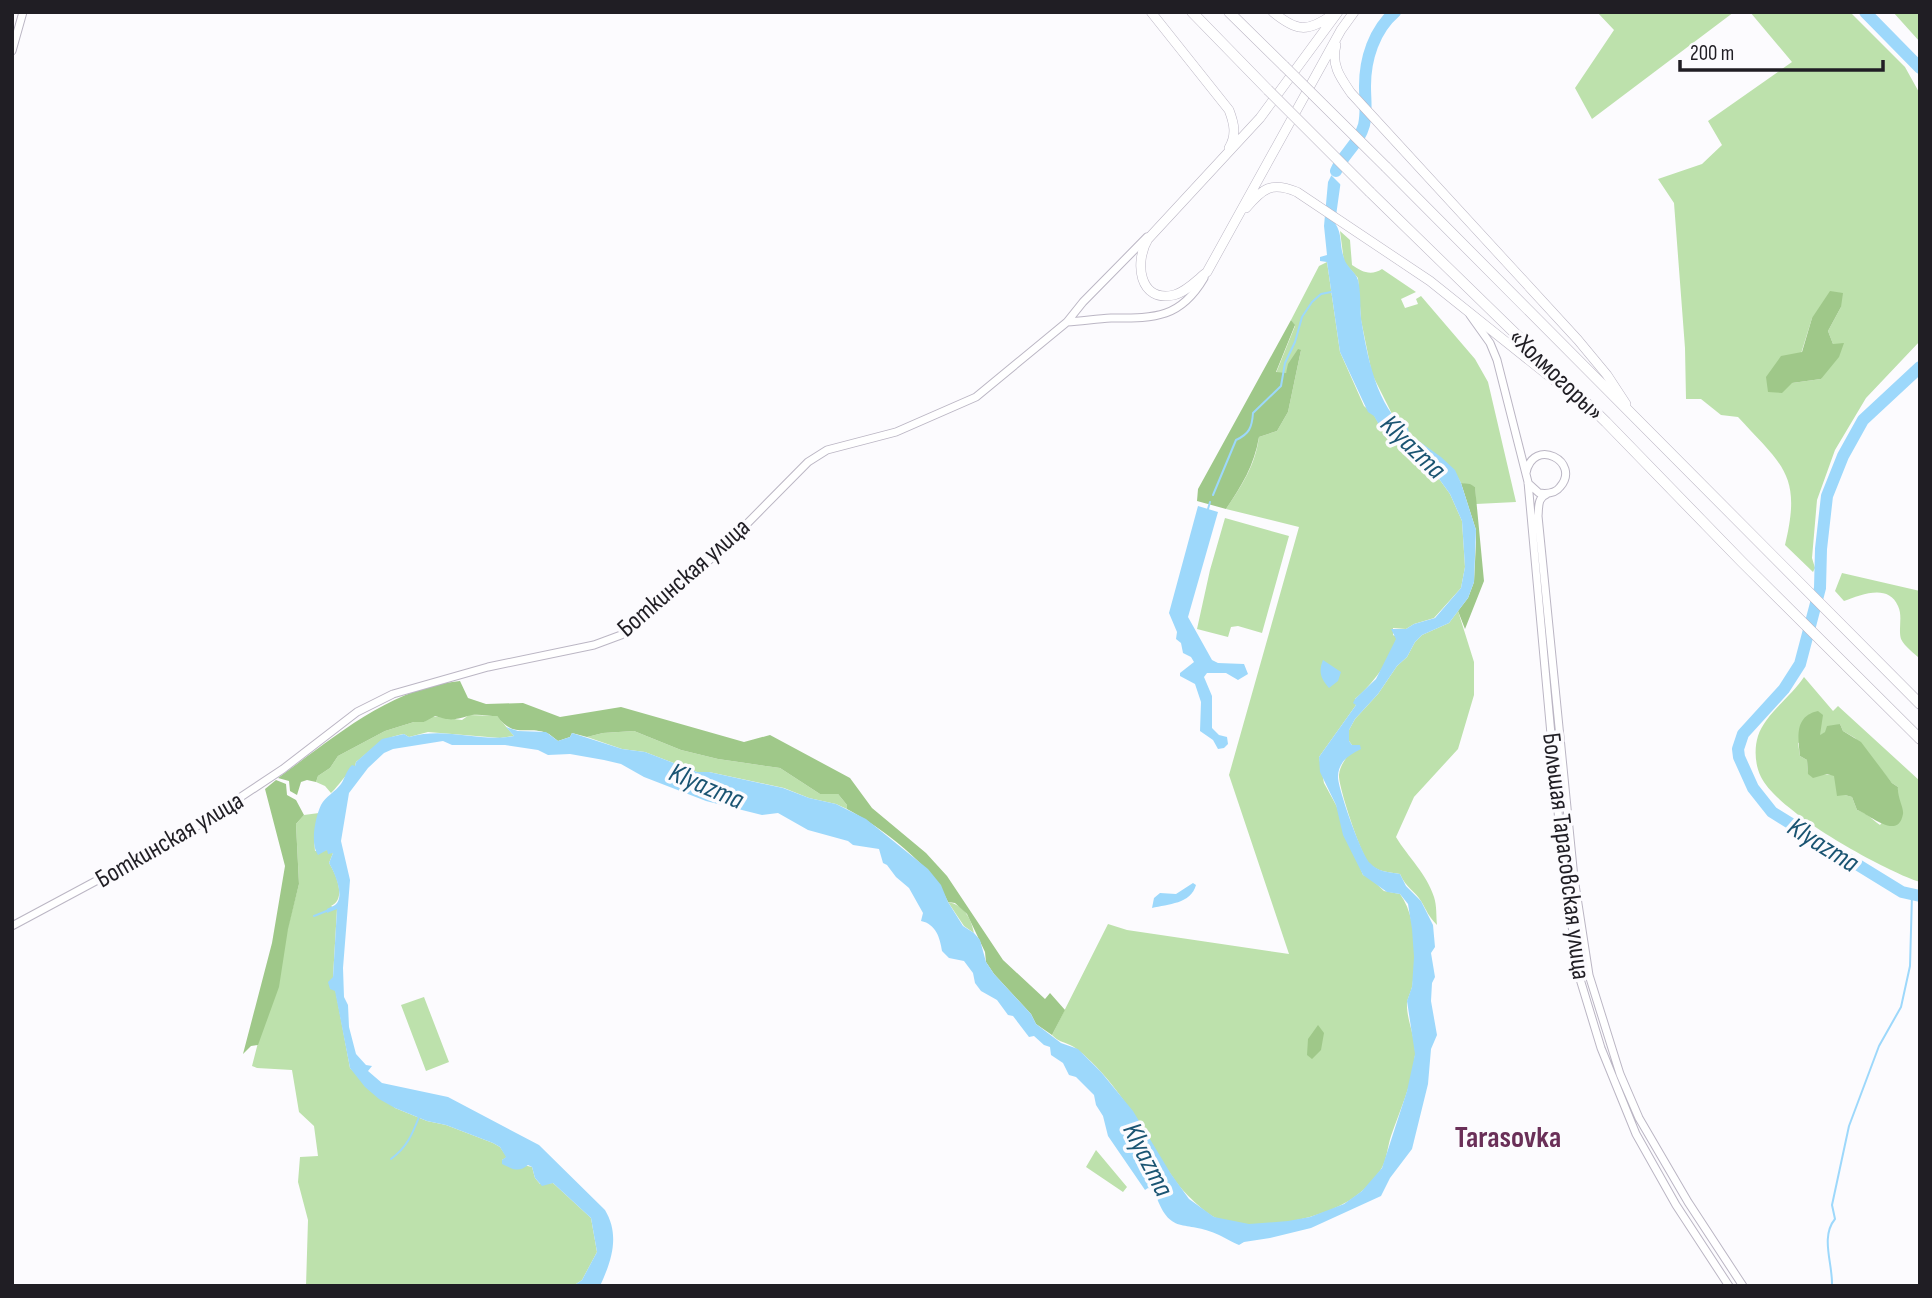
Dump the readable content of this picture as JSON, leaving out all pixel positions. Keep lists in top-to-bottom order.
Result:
{
  "streets": {
    "highway": ["«Холмогоры»"],
    "street": ["Боткинская улица", "Большая Тарасовская улица"]
  },
  "districts": ["Tarasovka"],
  "water": ["Klyazma"],
  "scale_bar": "200 m"
}
